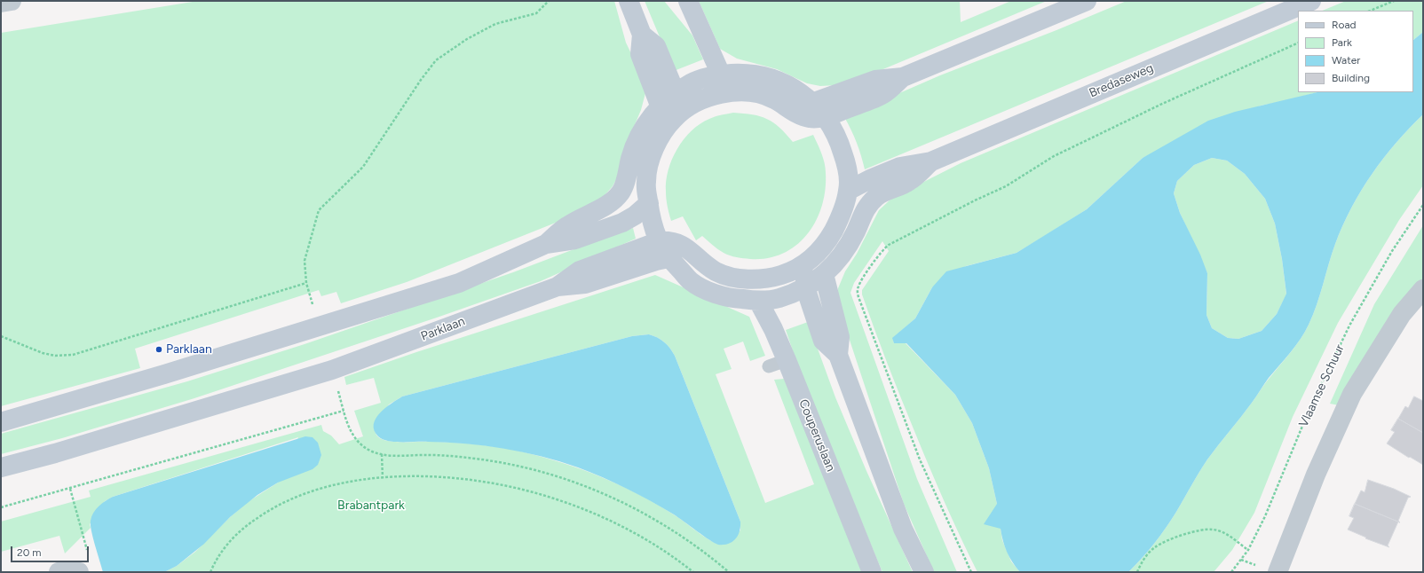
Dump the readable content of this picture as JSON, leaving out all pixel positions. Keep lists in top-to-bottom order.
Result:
{
  "streets": {
    "main road": ["Bredaseweg", "Parklaan", "Couperuslaan"],
    "path": ["Vlaamse Schuur"]
  },
  "parks": ["Brabantpark"],
  "places": ["Parklaan"],
  "legend": [
    "Road",
    "Park",
    "Water",
    "Building"
  ],
  "scale_bar": "20 m"
}
